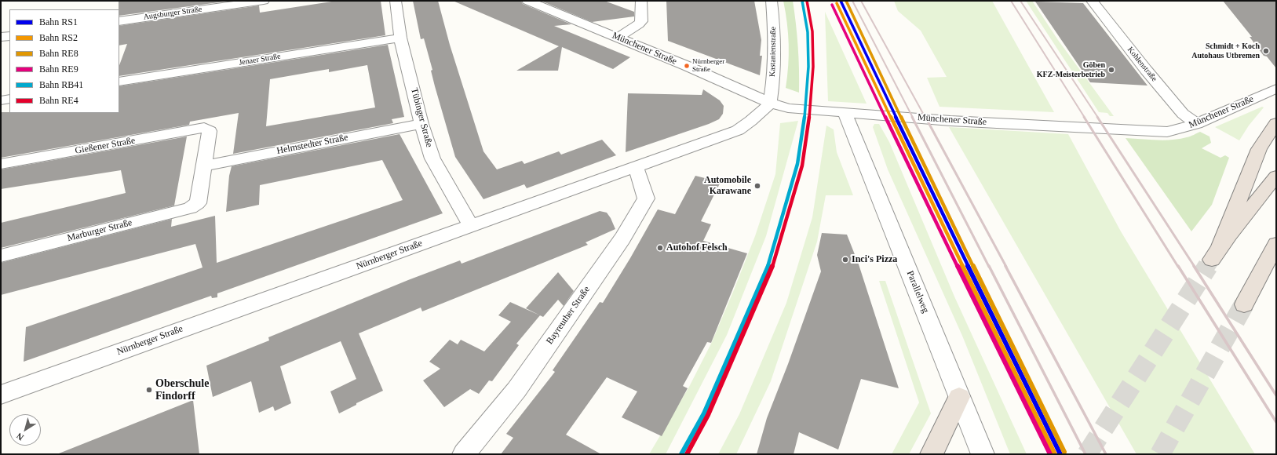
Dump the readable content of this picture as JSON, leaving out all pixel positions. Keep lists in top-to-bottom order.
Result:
{
  "streets": {
    "street": [
      "Augsburger Straße",
      "Münchener Straße",
      "Kastanienstraße",
      "Jenaer Straße",
      "Kohlenstraße",
      "Tübinger Straße",
      "Helmstedter Straße",
      "Gießener Straße",
      "Marburger Straße",
      "Nürnberger Straße",
      "Parallelweg",
      "Bayreuther Straße"
    ]
  },
  "crossings": [
    ["Münchener Straße", "Kastanienstraße"],
    ["Münchener Straße", "Kohlenstraße"],
    ["Münchener Straße", "Nürnberger Straße"],
    ["Münchener Straße", "Parallelweg"],
    ["Kastanienstraße", "Nürnberger Straße"],
    ["Jenaer Straße", "Tübinger Straße"],
    ["Tübinger Straße", "Helmstedter Straße"],
    ["Tübinger Straße", "Nürnberger Straße"],
    ["Helmstedter Straße", "Gießener Straße"],
    ["Helmstedter Straße", "Marburger Straße"],
    ["Gießener Straße", "Marburger Straße"],
    ["Nürnberger Straße", "Bayreuther Straße"]
  ],
  "places": [
    "Schmidt + Koch Autohaus Utbremen",
    "Nürnberger Straße",
    "Göben KFZ-Meisterbetrieb",
    "Automobile Karawane",
    "Autohof Felsch",
    "Inci's Pizza",
    "Oberschule Findorff"
  ],
  "lines": [
    "rail line RS1",
    "rail line RE8",
    "rail line RB41",
    "rail line RE4",
    "rail line RS2",
    "rail line RE9"
  ],
  "legend": [
    "Bahn RS1",
    "Bahn RS2",
    "Bahn RE8",
    "Bahn RE9",
    "Bahn RB41",
    "Bahn RE4"
  ],
  "north": "bottom left"
}
